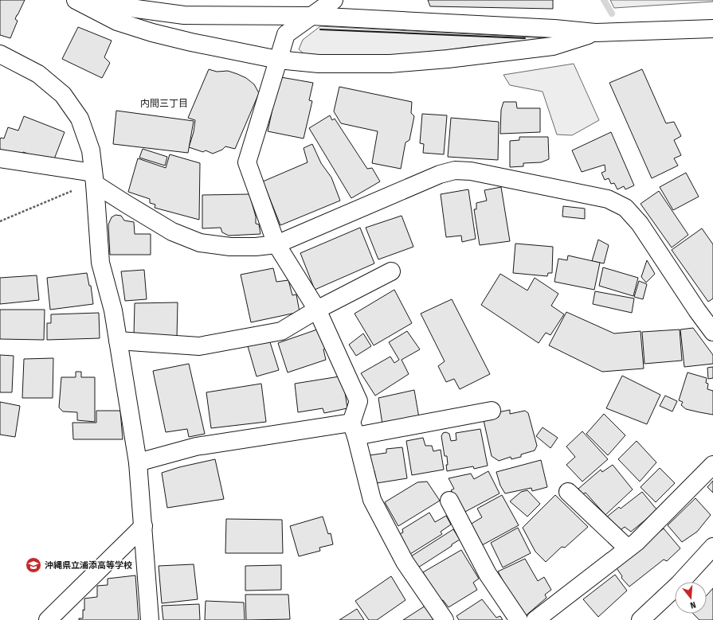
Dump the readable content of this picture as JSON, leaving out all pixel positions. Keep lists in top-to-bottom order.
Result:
{
  "districts": ["内間三丁目"],
  "places": {
    "school or university": ["沖縄県立浦添高等学校"]
  },
  "north": "bottom"
}
